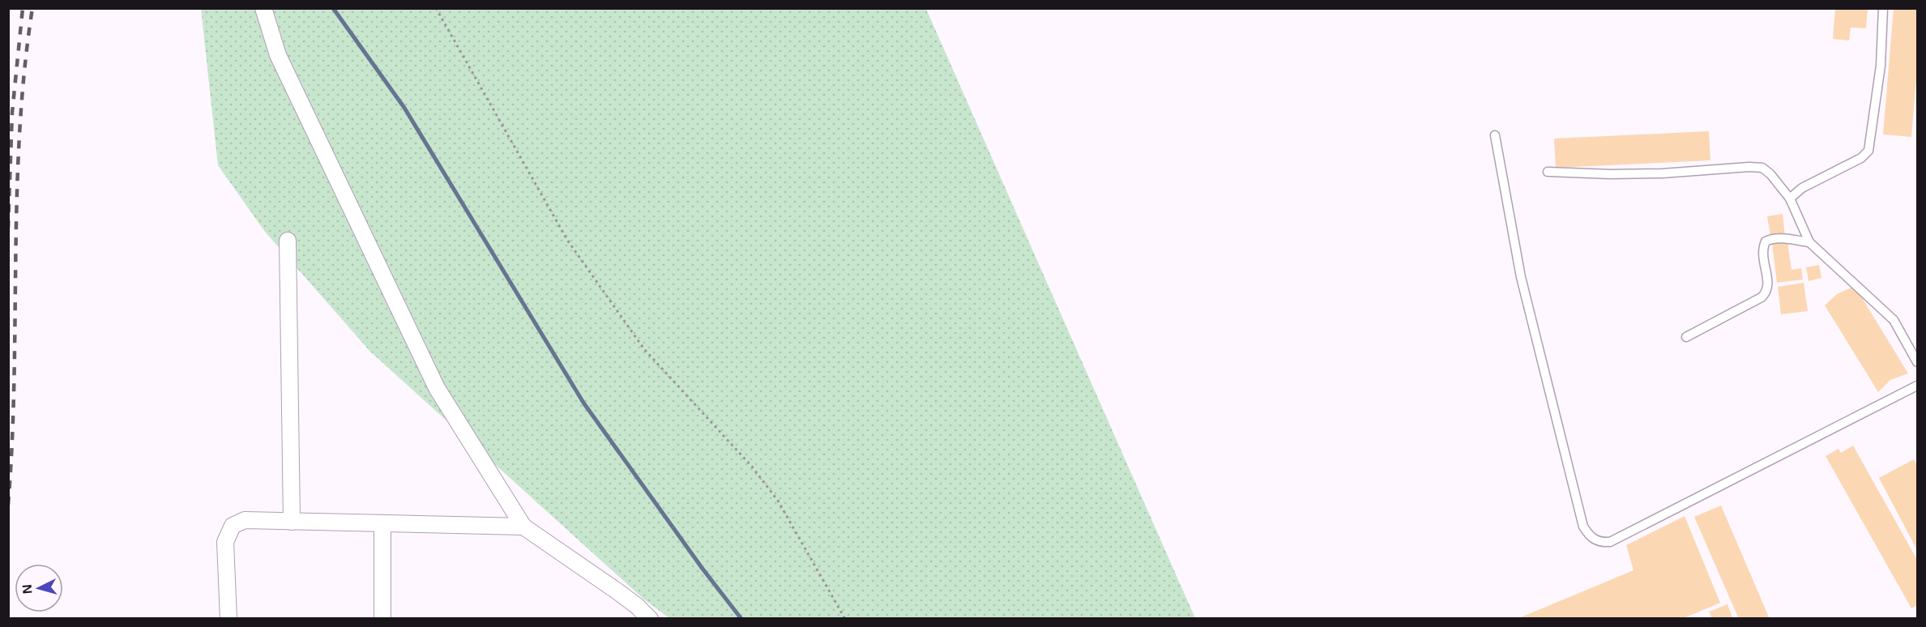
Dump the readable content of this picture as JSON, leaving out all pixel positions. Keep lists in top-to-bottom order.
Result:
{
  "north": "left"
}
